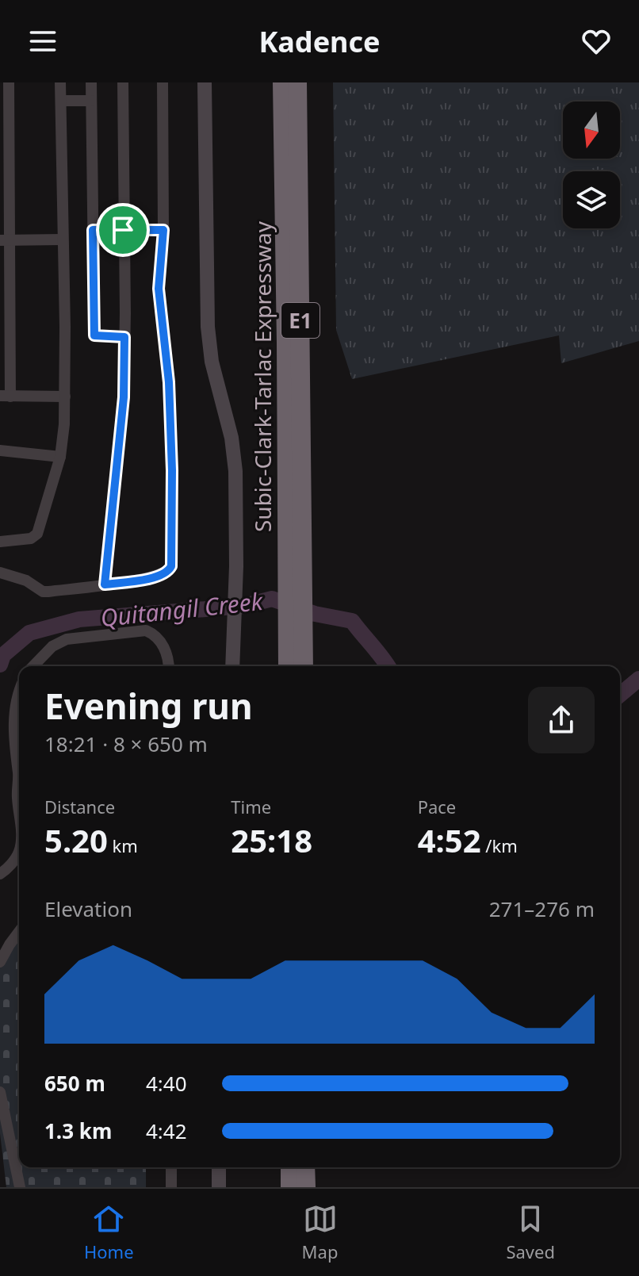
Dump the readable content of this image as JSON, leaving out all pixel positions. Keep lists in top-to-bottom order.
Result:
{
  "streets": {
    "highway": ["E1", "Subic-Clark-Tarlac Expressway"]
  },
  "water": ["Quitangil Creek"],
  "north": "bottom",
  "page": {
    "header": "Kadence",
    "heading": ["Evening run", "18:21 · 8 × 650 m"],
    "stats": [
      ["Distance", "5.20 km"],
      ["Time", "25:18"],
      ["Pace", "4:52 /km"]
    ],
    "chart": ["Elevation", "271–276 m"],
    "list": [
      {
        "name": "650 m",
        "note": "4:40"
      },
      {
        "name": "1.3 km",
        "note": "4:42"
      }
    ],
    "tabs": ["Home", "Map", "Saved"]
  }
}
